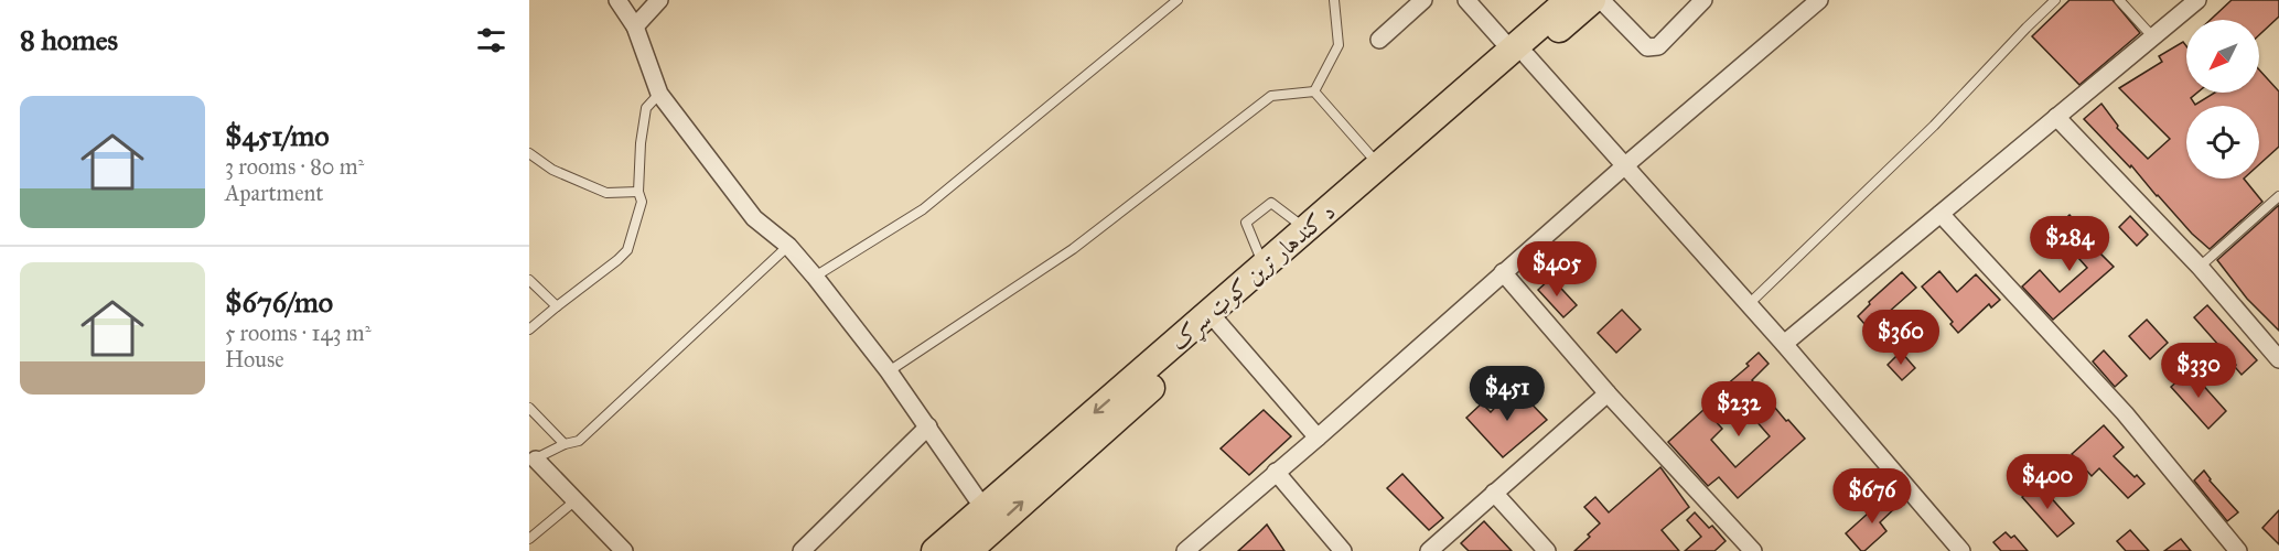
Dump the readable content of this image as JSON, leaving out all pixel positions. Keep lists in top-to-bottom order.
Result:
{
  "streets": {
    "main road": ["د کندهار ترين کوټ سړک"]
  },
  "north": "bottom left",
  "page": {
    "heading": "8 homes",
    "list": [
      {
        "name": "$451/mo",
        "note": "3 rooms · 80 m² · Apartment"
      },
      {
        "name": "$676/mo",
        "note": "5 rooms · 143 m² · House"
      }
    ],
    "price": [
      "$284",
      "$405",
      "$360",
      "$330",
      "$451",
      "$232",
      "$400",
      "$676"
    ]
  }
}
